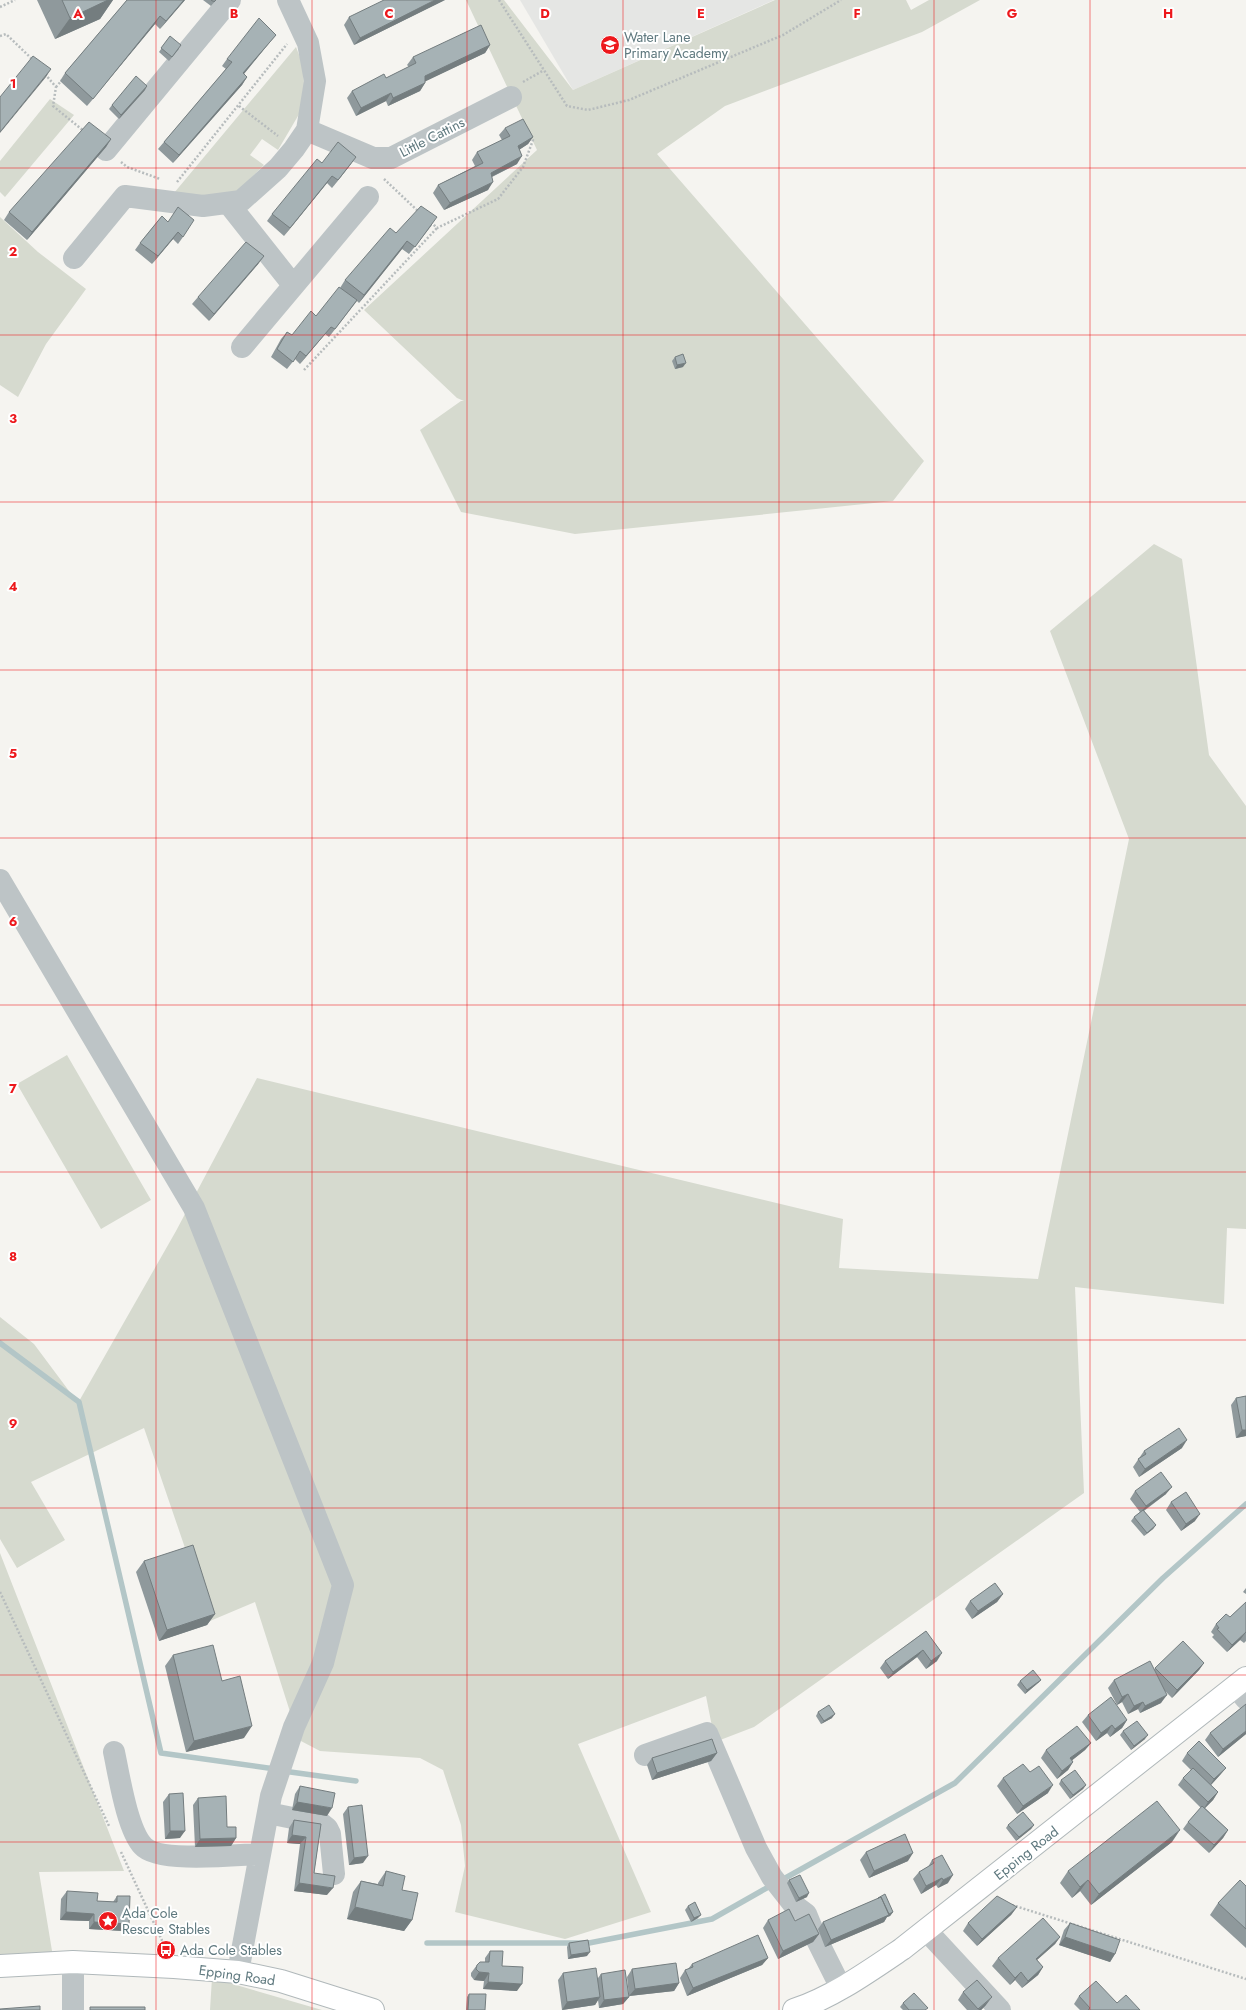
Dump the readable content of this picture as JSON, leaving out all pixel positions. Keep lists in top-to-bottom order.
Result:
{
  "streets": {
    "main road": ["Epping Road"],
    "street": ["Little Cattins"]
  },
  "places": {
    "school or university": ["Water Lane Primary Academy"],
    "place": ["Ada Cole Rescue Stables"],
    "bus stop": ["Ada Cole Stables"]
  },
  "grid": {
    "columns": [
      "A",
      "B",
      "C",
      "D",
      "E",
      "F",
      "G",
      "H"
    ],
    "rows": [
      "1",
      "2",
      "3",
      "4",
      "5",
      "6",
      "7",
      "8",
      "9"
    ]
  }
}
